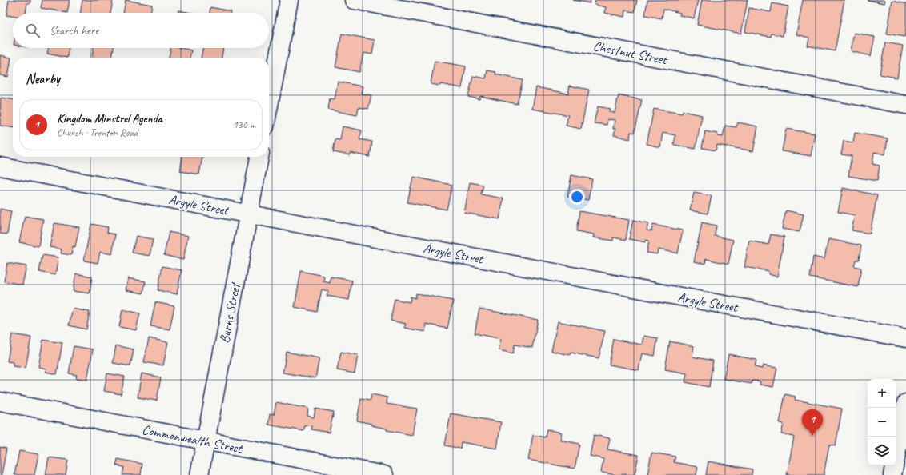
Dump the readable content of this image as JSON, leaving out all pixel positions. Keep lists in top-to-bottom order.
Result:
{
  "streets": {
    "street": [
      "Chestnut Street",
      "Argyle Street",
      "Burns Street",
      "Commonwealth Street"
    ]
  },
  "crossings": [
    ["Argyle Street", "Burns Street"],
    ["Burns Street", "Commonwealth Street"]
  ],
  "page": {
    "search": "Search here",
    "heading": "Nearby",
    "list": [
      {
        "mark": "1",
        "name": "Kingdom Minstrel Agenda",
        "note": "Church · Trenton Road",
        "value": "130 m"
      }
    ],
    "map_buttons": ["+", "−"],
    "pins": "1"
  }
}
